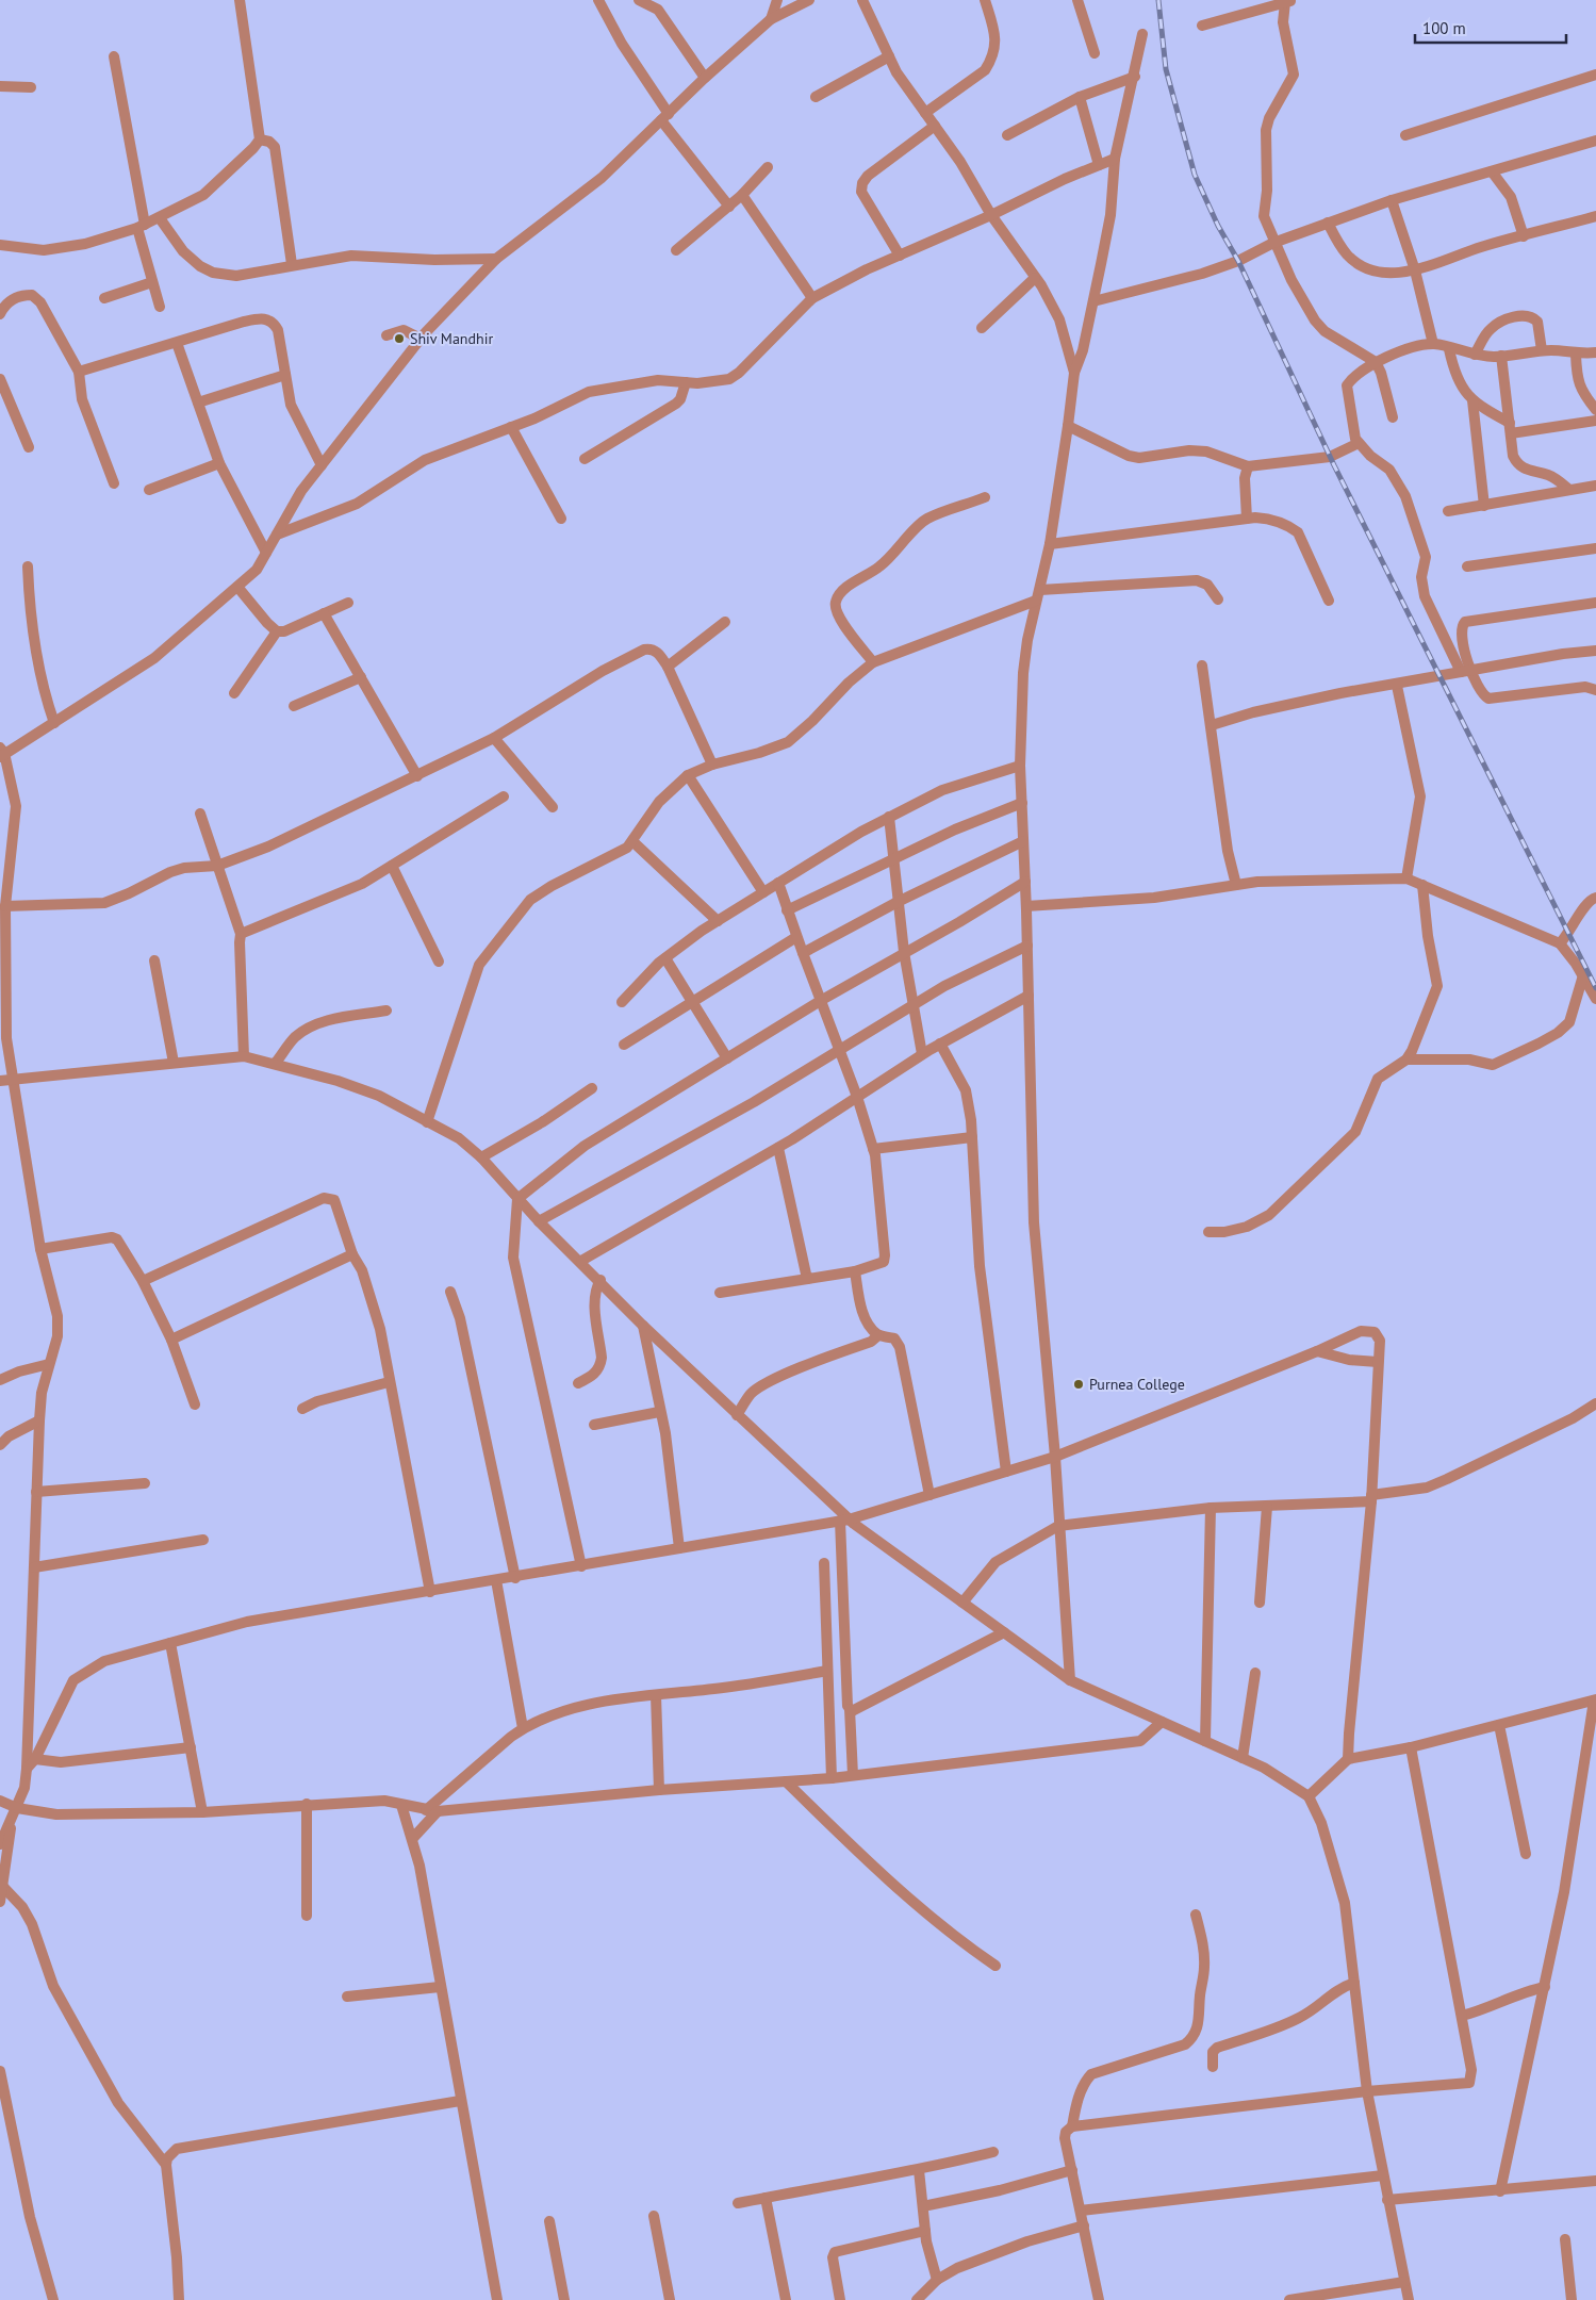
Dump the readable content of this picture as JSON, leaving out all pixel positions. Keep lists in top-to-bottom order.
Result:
{
  "places": ["Shiv Mandhir", "Purnea College"],
  "scale_bar": "100 m"
}
